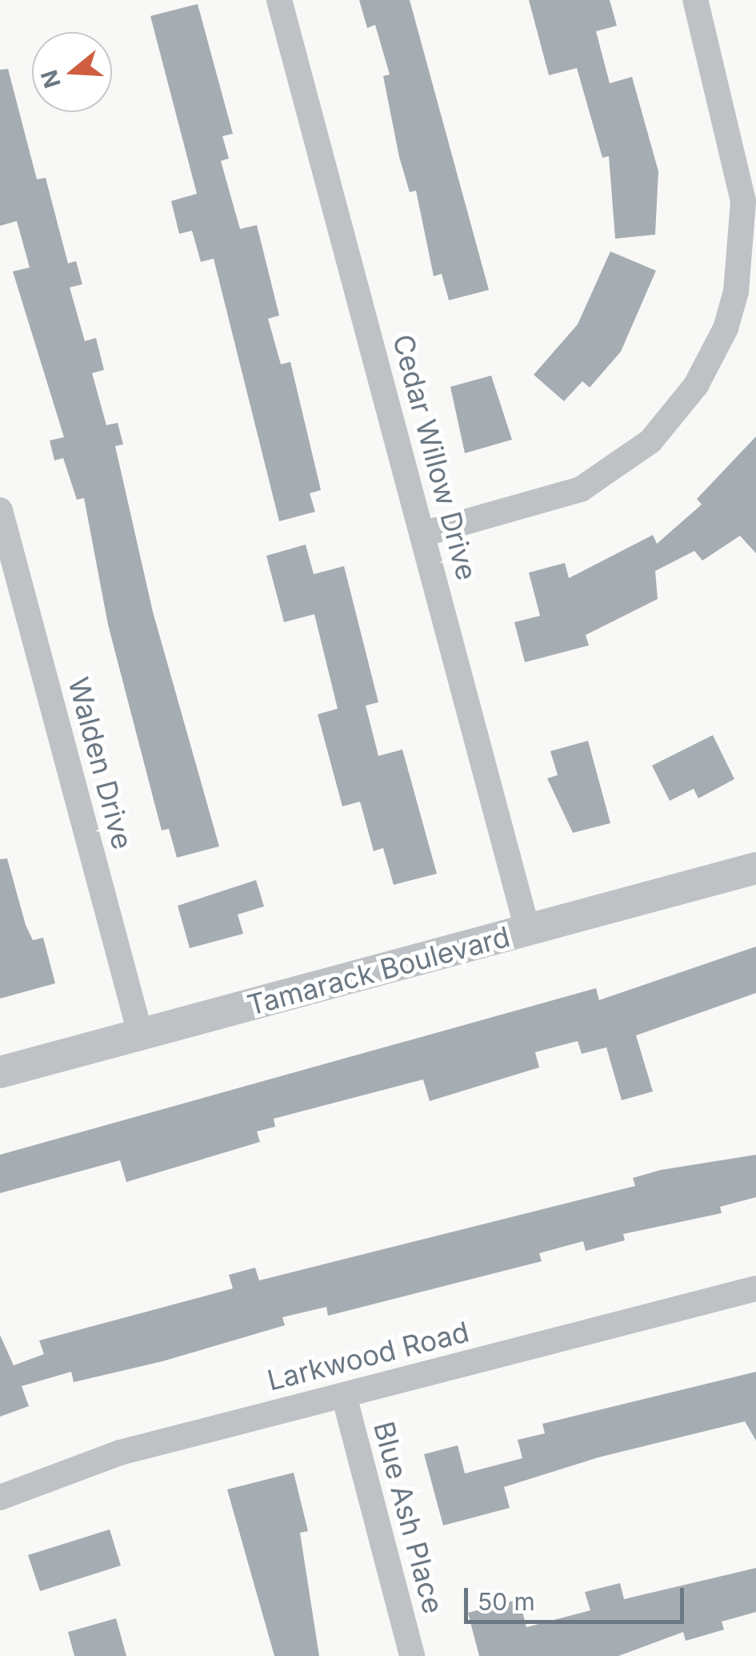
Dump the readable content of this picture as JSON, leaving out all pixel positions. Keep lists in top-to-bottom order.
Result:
{
  "streets": {
    "street": [
      "Cedar Willow Drive",
      "Walden Drive",
      "Tamarack Boulevard",
      "Larkwood Road",
      "Blue Ash Place"
    ]
  },
  "crossings": [
    ["Cedar Willow Drive", "Tamarack Boulevard"],
    ["Walden Drive", "Tamarack Boulevard"],
    ["Larkwood Road", "Blue Ash Place"]
  ],
  "scale_bar": "50 m",
  "north": "left"
}
